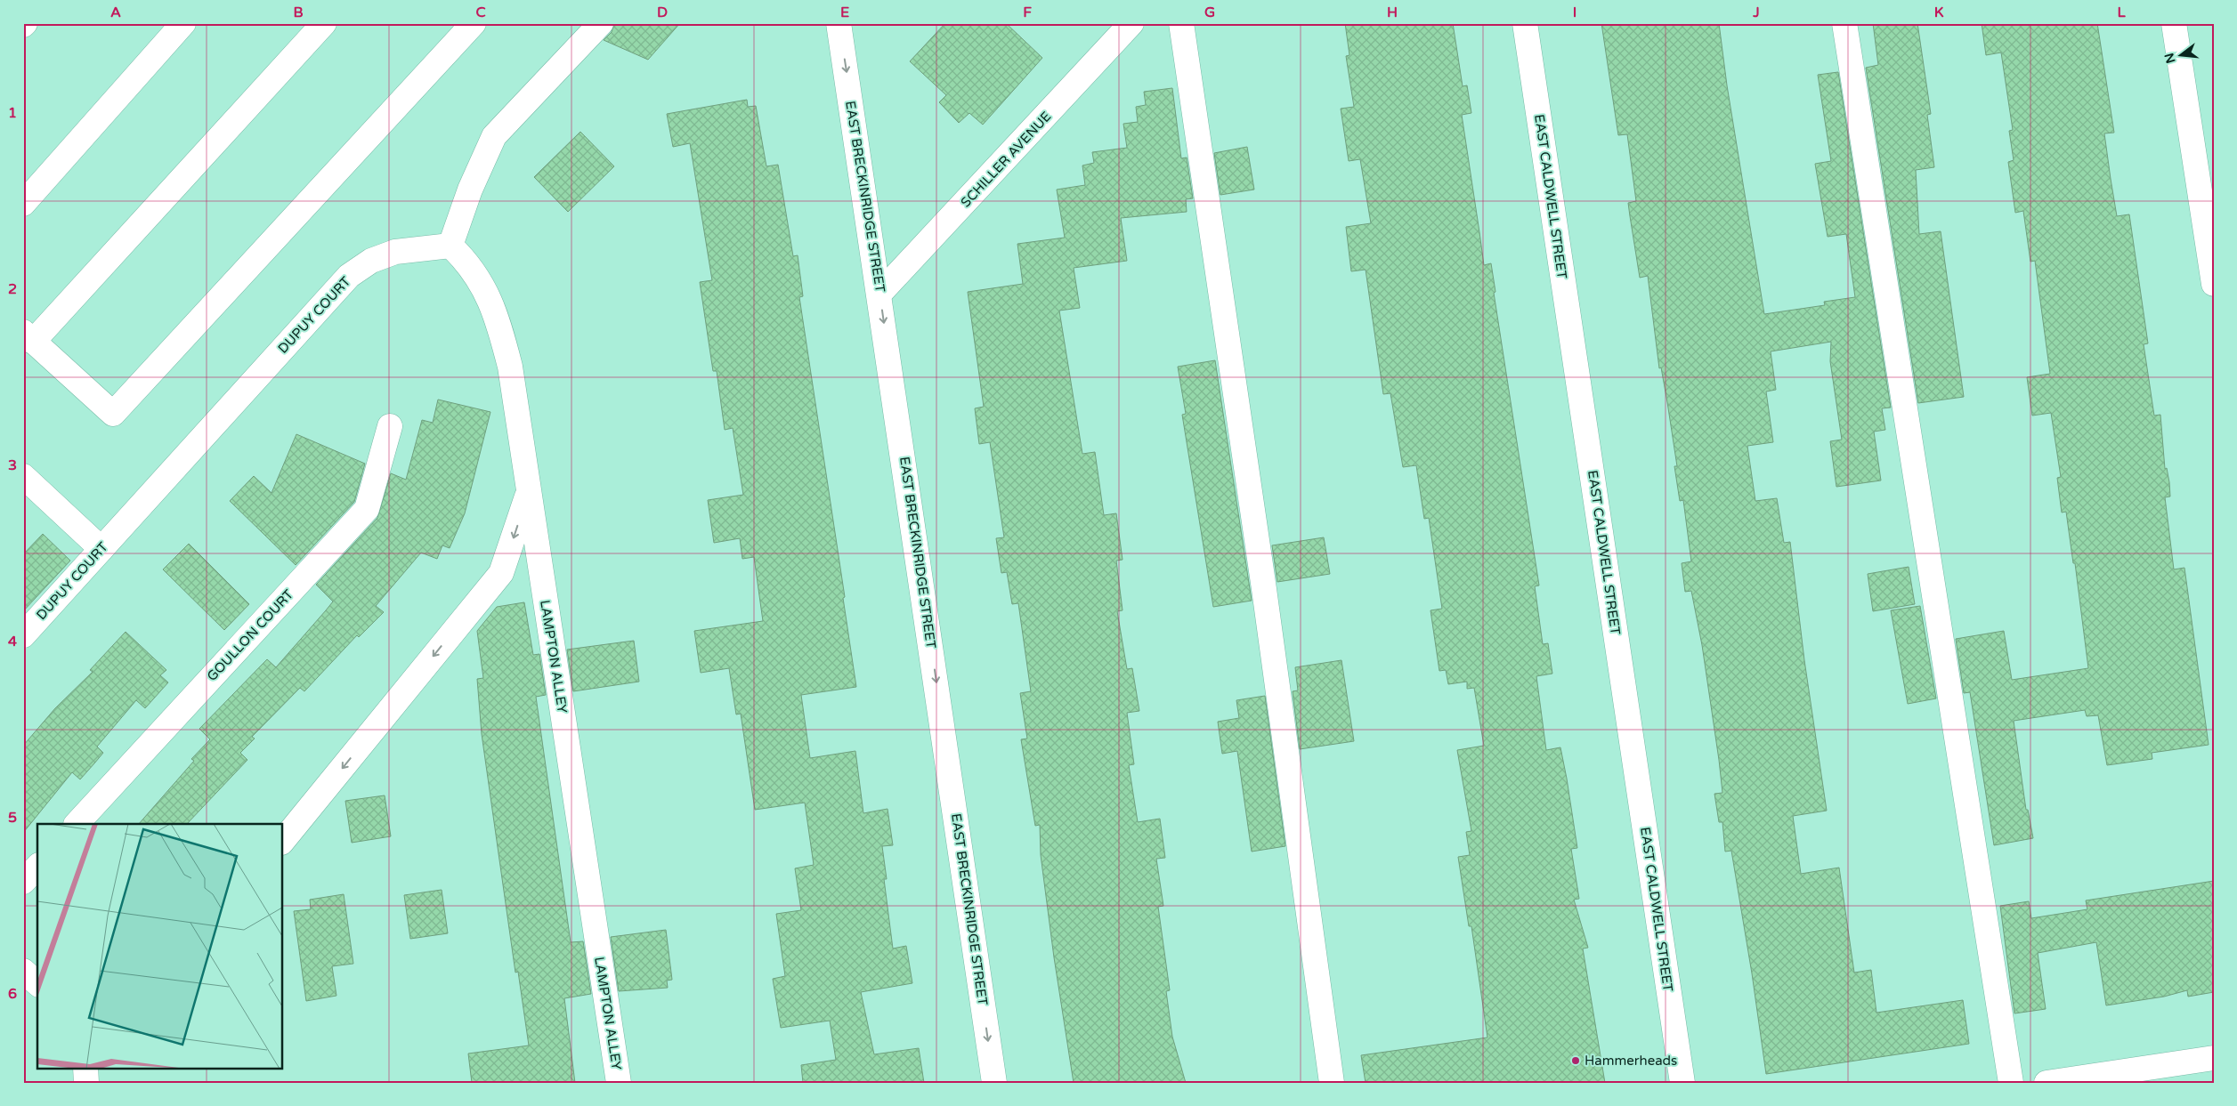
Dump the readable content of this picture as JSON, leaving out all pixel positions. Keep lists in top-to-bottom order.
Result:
{
  "streets": {
    "street": [
      "SCHILLER AVENUE",
      "EAST BRECKINRIDGE STREET",
      "EAST CALDWELL STREET",
      "DUPUY COURT",
      "GOULLON COURT",
      "LAMPTON ALLEY"
    ]
  },
  "crossings": [
    ["SCHILLER AVENUE", "EAST BRECKINRIDGE STREET"],
    ["DUPUY COURT", "LAMPTON ALLEY"]
  ],
  "one_way": ["EAST BRECKINRIDGE STREET"],
  "places": ["Hammerheads"],
  "north": "left",
  "grid": {
    "columns": [
      "A",
      "B",
      "C",
      "D",
      "E",
      "F",
      "G",
      "H",
      "I",
      "J",
      "K",
      "L"
    ],
    "rows": [
      "1",
      "2",
      "3",
      "4",
      "5",
      "6"
    ]
  }
}
